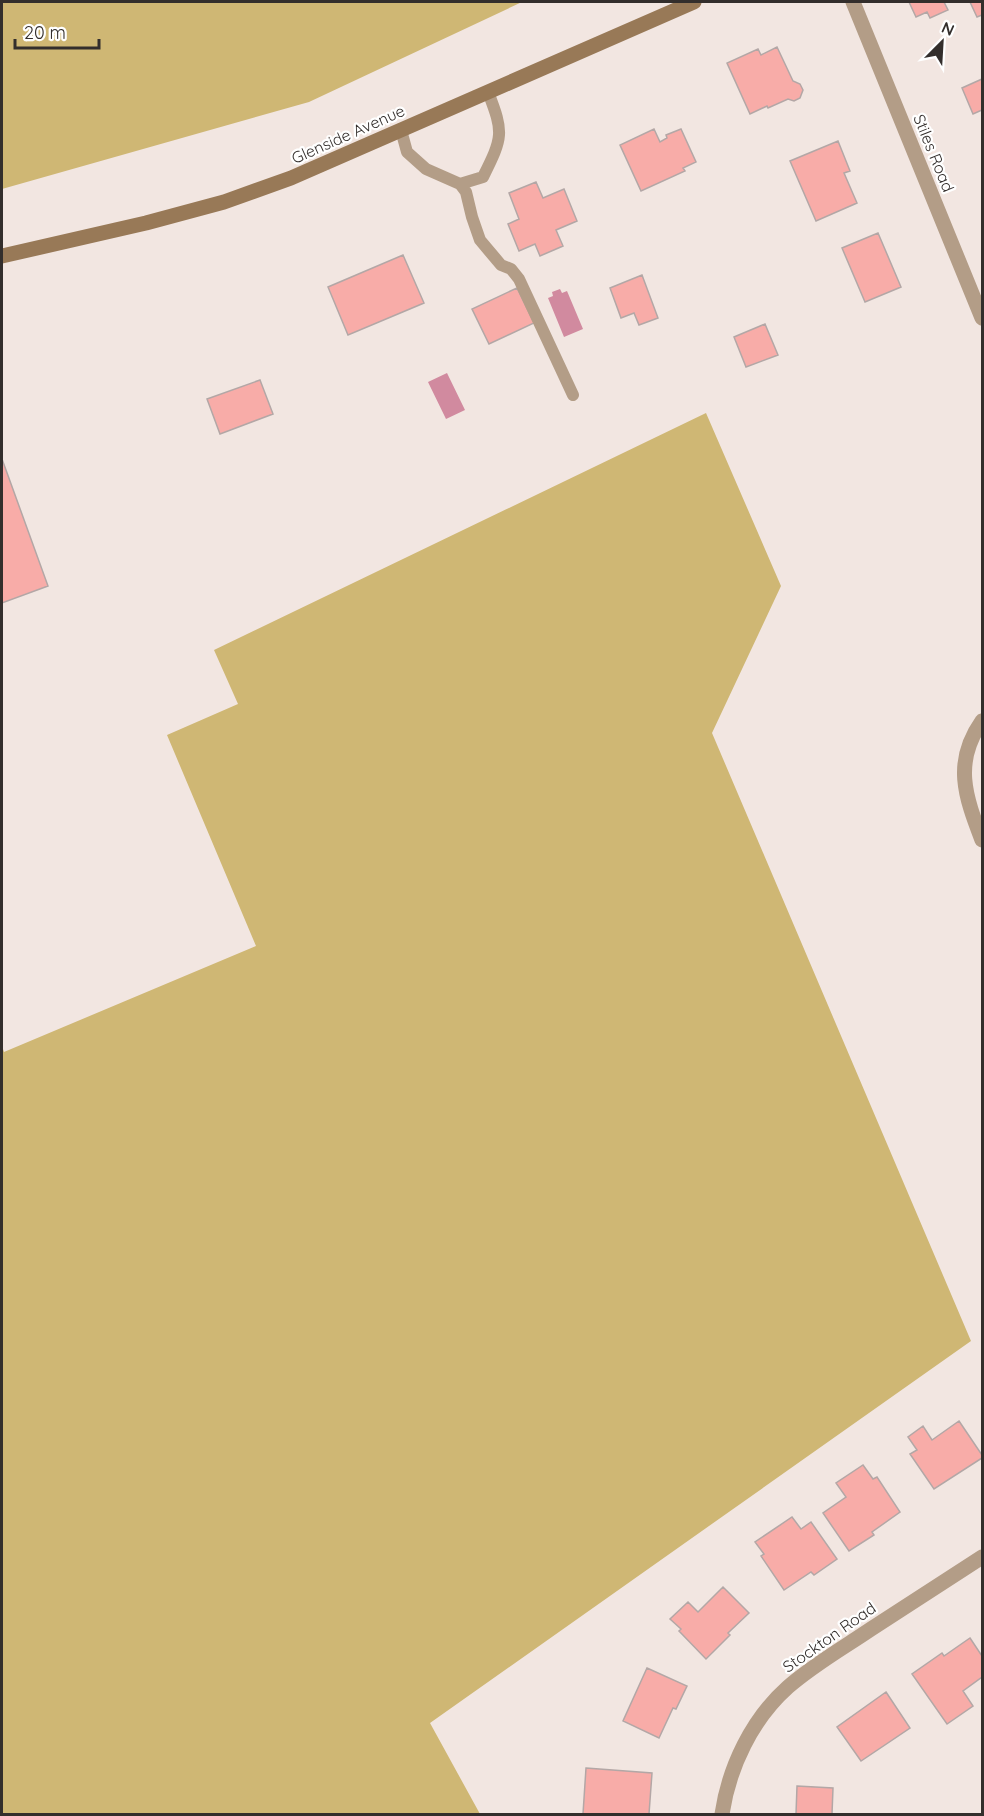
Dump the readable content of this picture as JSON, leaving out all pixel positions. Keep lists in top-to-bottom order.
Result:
{
  "streets": {
    "main road": ["Glenside Avenue"],
    "street": ["Stiles Road", "Stockton Road"]
  },
  "scale_bar": "20 m",
  "north": "top right"
}
